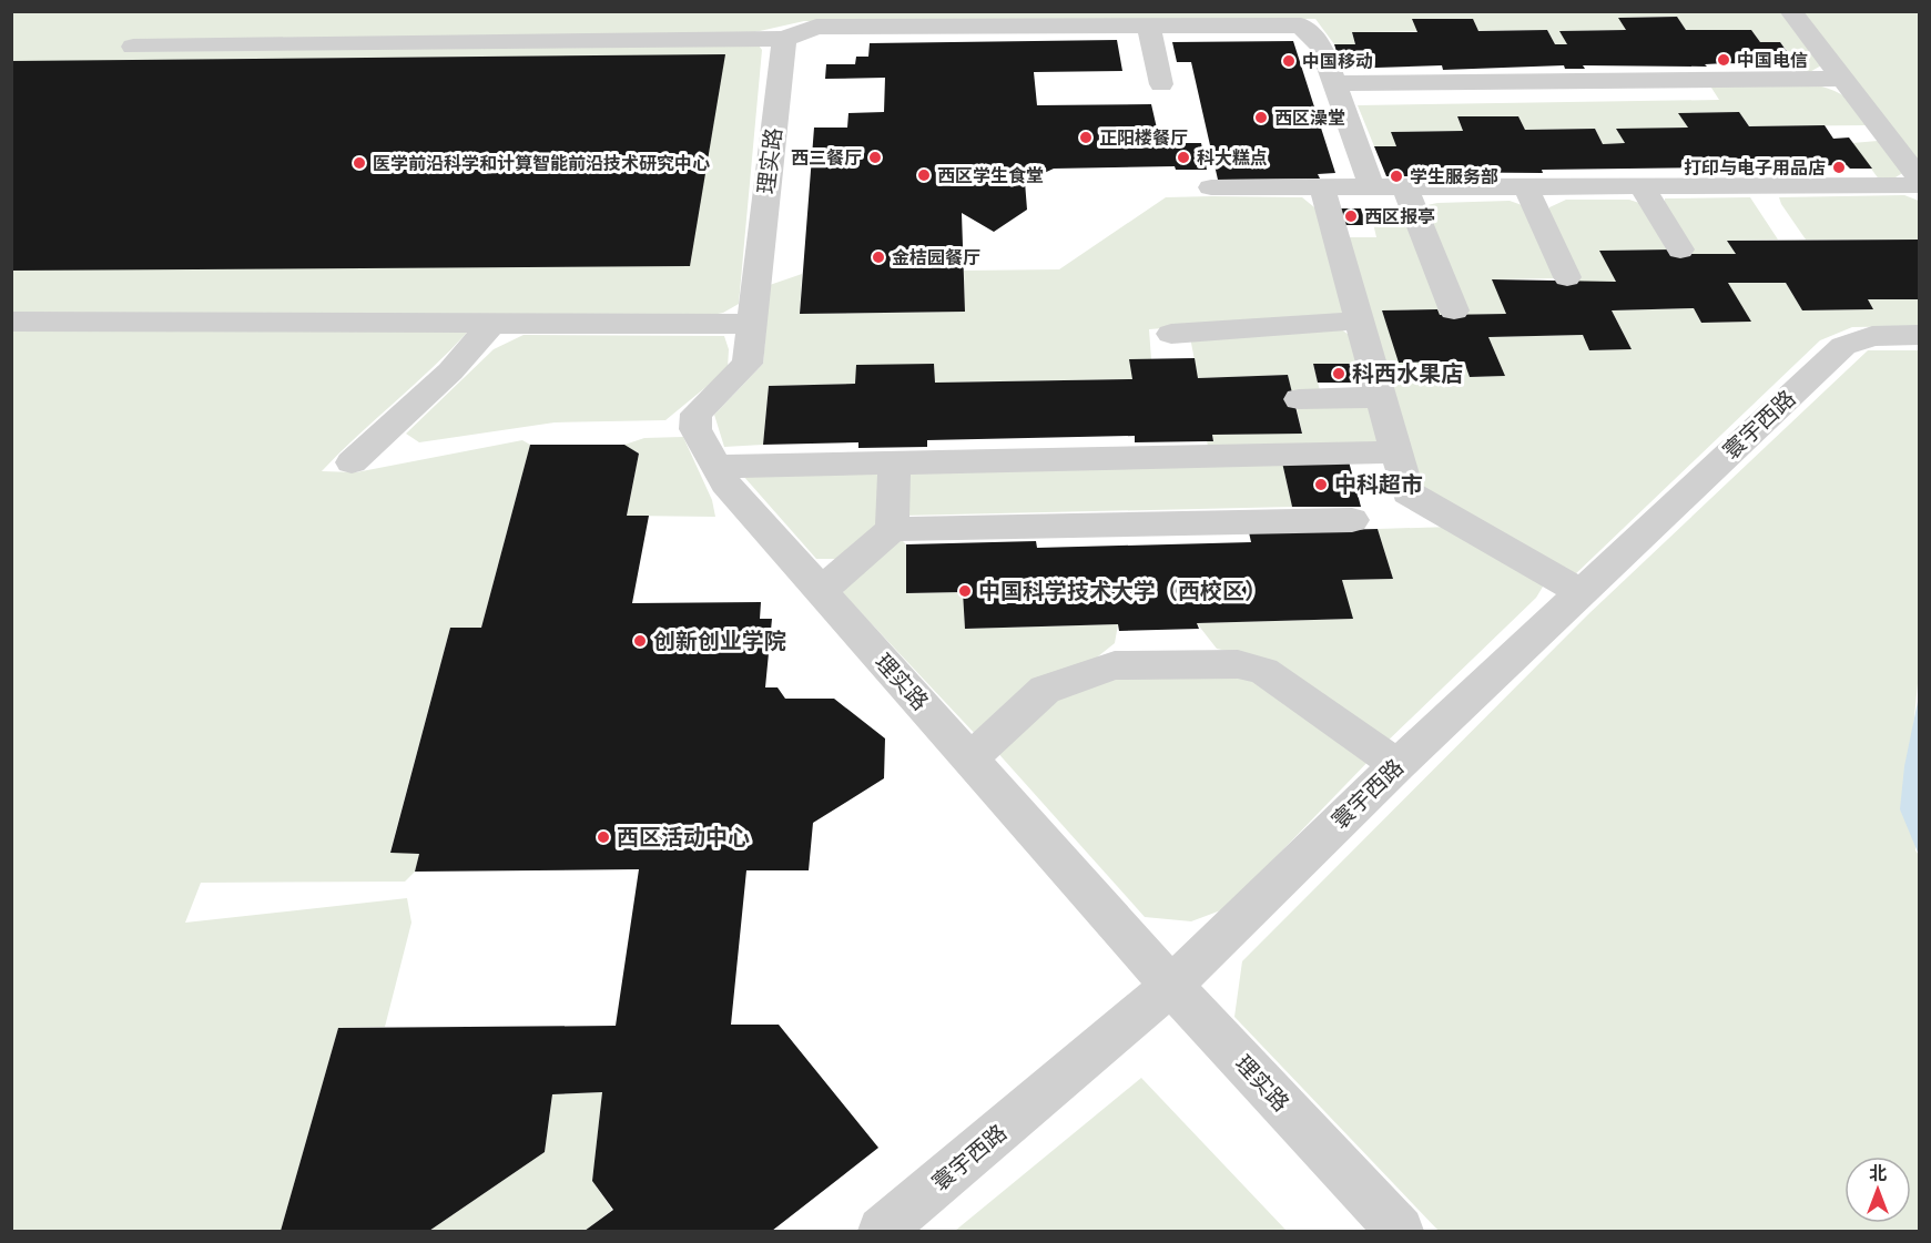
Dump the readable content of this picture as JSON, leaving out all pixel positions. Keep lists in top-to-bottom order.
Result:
{
  "streets": {
    "street": ["理实路", "寰宇西路"]
  },
  "crossings": [
    ["理实路", "寰宇西路"]
  ],
  "places": [
    "中国电信",
    "中国移动",
    "西区澡堂",
    "正阳楼餐厅",
    "西三餐厅",
    "科大糕点",
    "医学前沿科学和计算智能前沿技术研究中心",
    "打印与电子用品店",
    "西区学生食堂",
    "学生服务部",
    "西区报亭",
    "金桔园餐厅",
    "科西水果店",
    "中科超市",
    "中国科学技术大学（西校区）",
    "创新创业学院",
    "西区活动中心"
  ],
  "north": "top"
}
